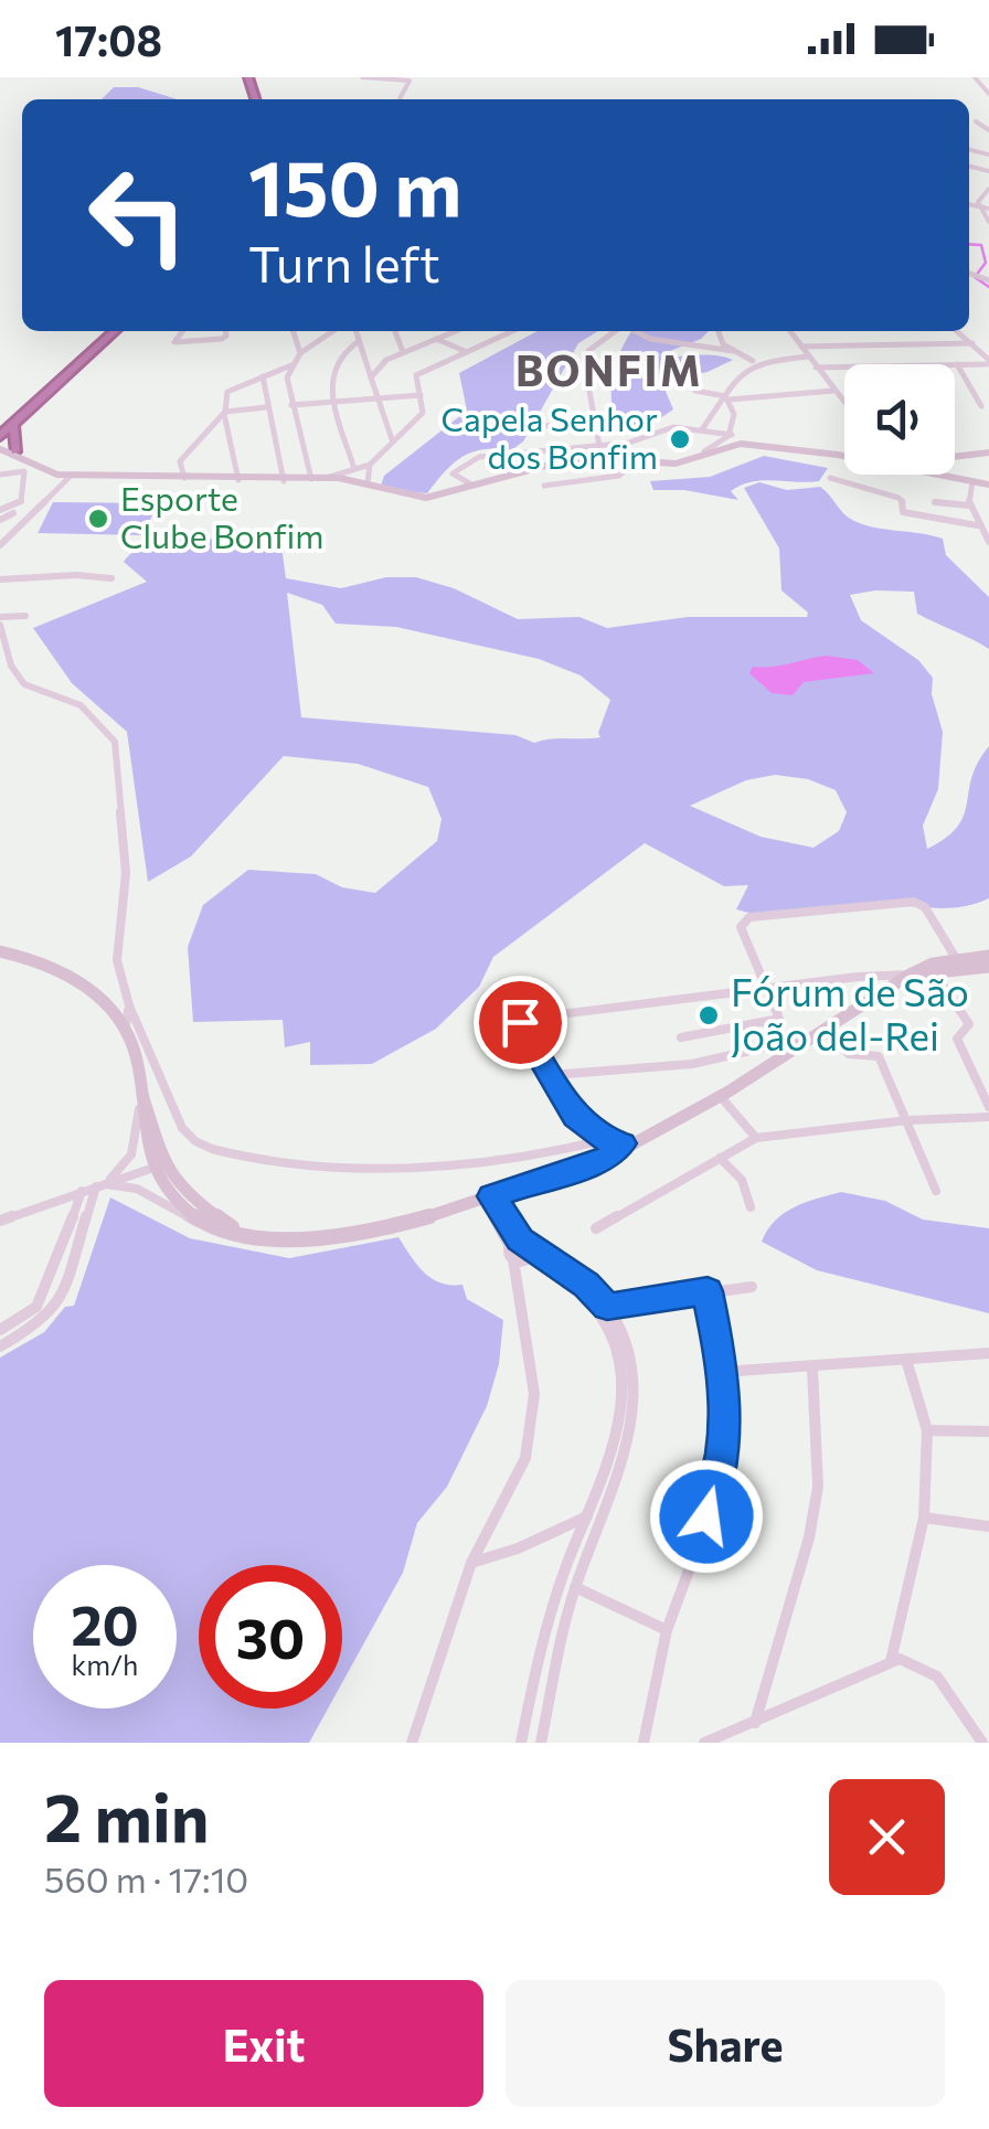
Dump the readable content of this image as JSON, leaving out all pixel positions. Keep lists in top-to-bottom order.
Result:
{
  "districts": ["BONFIM"],
  "places": ["Capela Senhor dos Bonfim", "Esporte Clube Bonfim", "Fórum de São João del-Rei"],
  "page": {
    "status": "17:08",
    "turn": ["150 m", "Turn left"],
    "speed": "20 km/h",
    "limit": "30",
    "heading": ["2 min", "560 m · 17:10"],
    "buttons": ["Exit", "Share"]
  }
}
